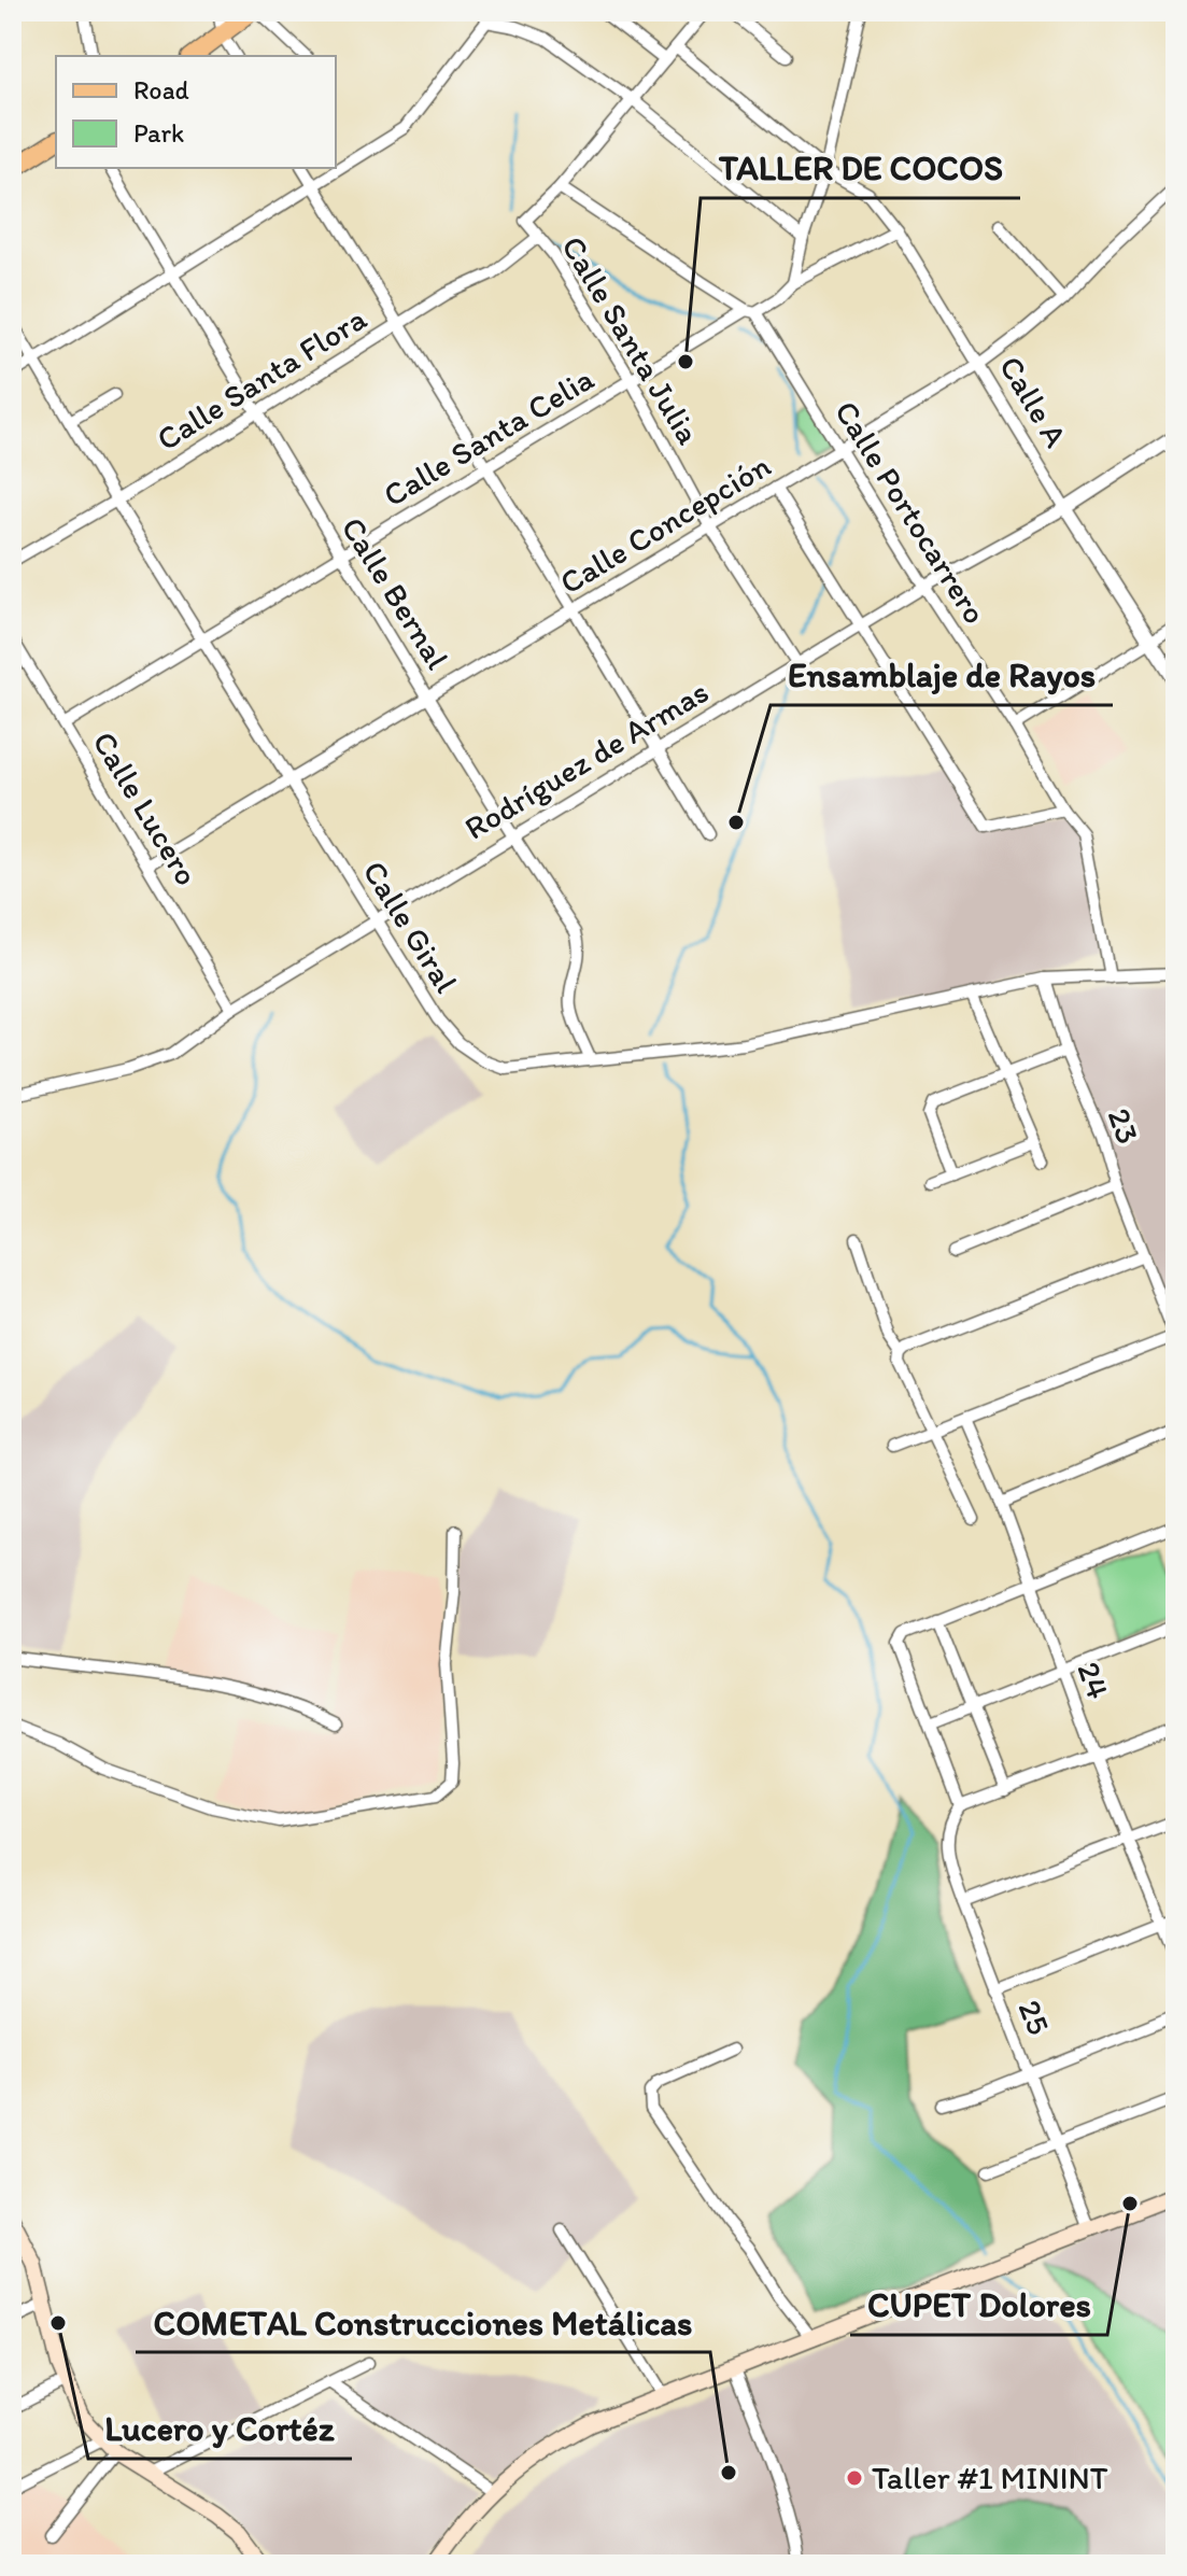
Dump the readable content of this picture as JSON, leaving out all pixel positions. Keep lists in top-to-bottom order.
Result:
{
  "streets": {
    "street": [
      "Calle Santa Julia",
      "Calle Santa Flora",
      "Calle A",
      "Calle Santa Celia",
      "Calle Portocarrero",
      "Calle Concepción",
      "Calle Bernal",
      "Rodríguez de Armas",
      "Calle Lucero",
      "Calle Giral",
      "23",
      "24",
      "25"
    ]
  },
  "crossings": [
    ["Calle Santa Julia", "Calle Santa Flora"],
    ["Calle Santa Julia", "Calle Santa Celia"],
    ["Calle Santa Julia", "Calle Concepción"],
    ["Calle Santa Julia", "Rodríguez de Armas"],
    ["Calle Santa Flora", "Calle Bernal"],
    ["Calle Santa Flora", "Calle Giral"],
    ["Calle A", "Calle Santa Celia"],
    ["Calle A", "Calle Concepción"],
    ["Calle A", "Rodríguez de Armas"],
    ["Calle Santa Celia", "Calle Portocarrero"],
    ["Calle Santa Celia", "Calle Bernal"],
    ["Calle Santa Celia", "Calle Lucero"],
    ["Calle Santa Celia", "Calle Giral"],
    ["Calle Portocarrero", "Calle Concepción"],
    ["Calle Portocarrero", "Rodríguez de Armas"],
    ["Calle Portocarrero", "Calle Giral"],
    ["Calle Concepción", "Calle Bernal"],
    ["Calle Concepción", "Calle Lucero"],
    ["Calle Concepción", "Calle Giral"],
    ["Calle Bernal", "Rodríguez de Armas"],
    ["Calle Bernal", "Calle Giral"],
    ["Rodríguez de Armas", "Calle Lucero"],
    ["Rodríguez de Armas", "Calle Giral"],
    ["Calle Giral", "23"]
  ],
  "places": [
    "TALLER DE COCOS",
    "Ensamblaje de Rayos",
    "CUPET Dolores",
    "Lucero y Cortéz",
    "COMETAL Construcciones Metálicas",
    "Taller #1 MININT"
  ],
  "legend": ["Road", "Park"]
}
